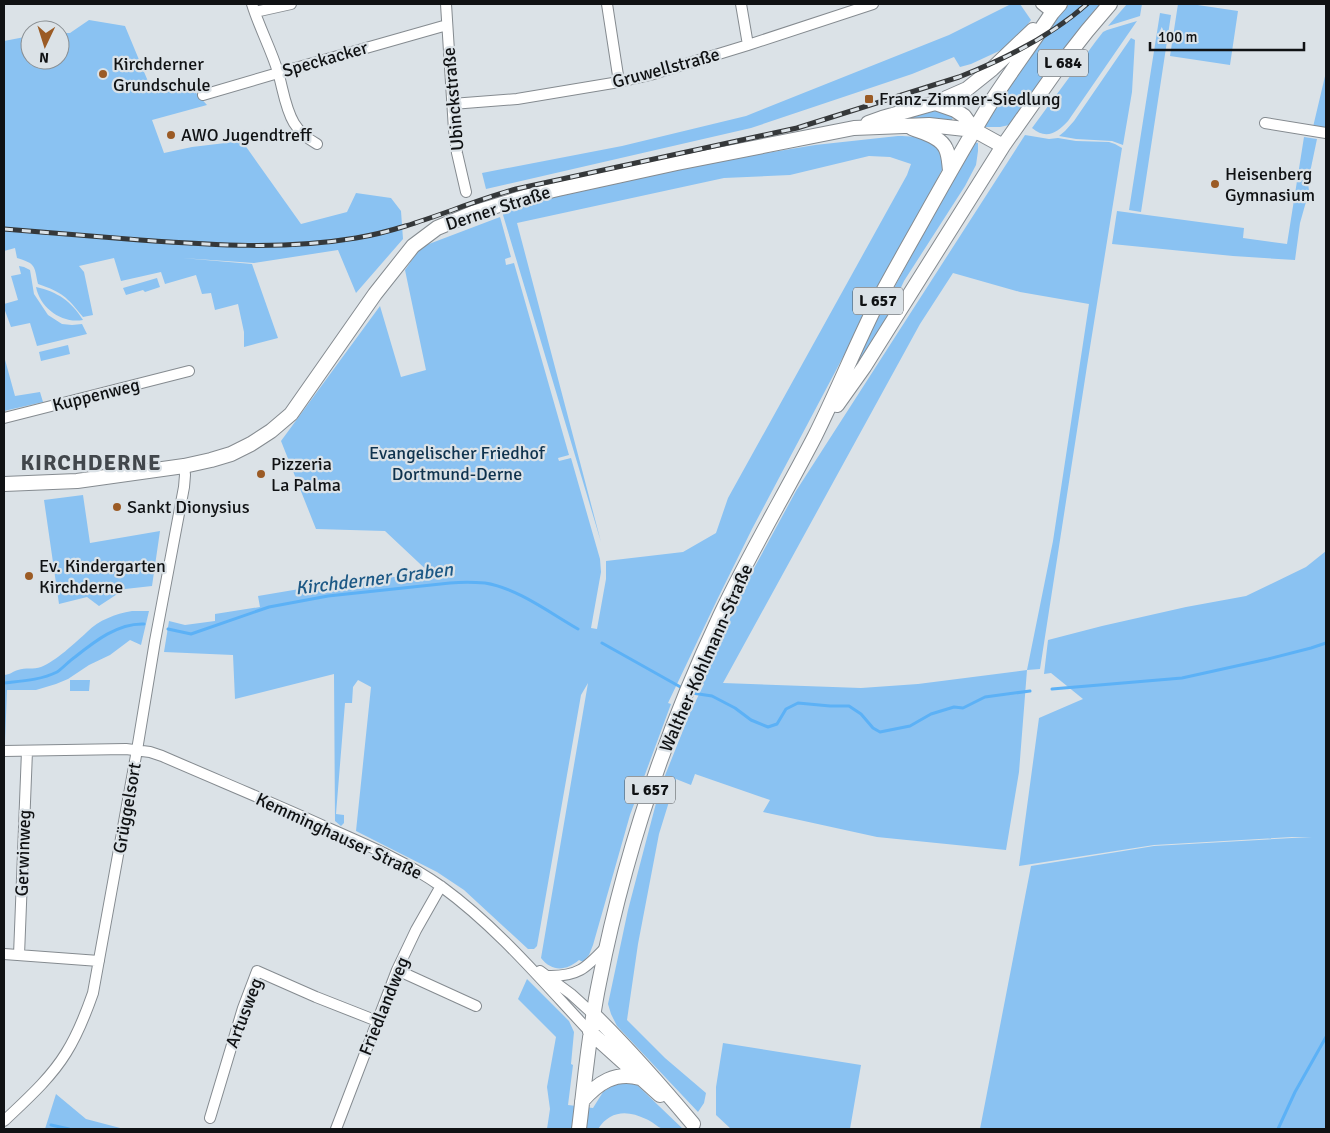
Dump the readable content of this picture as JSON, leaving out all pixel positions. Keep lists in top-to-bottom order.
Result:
{
  "streets": {
    "main road": [
      "L 684",
      "Derner Straße",
      "L 657",
      "Walther-Kohlmann-Straße",
      "Kemminghauser Straße"
    ],
    "street": [
      "Speckacker",
      "Gruwellstraße",
      "Ubinckstraße",
      "Kuppenweg",
      "Grüggelsort",
      "Gerwinweg",
      "Friedlandweg",
      "Artusweg"
    ]
  },
  "crossings": [
    ["Speckacker", "Ubinckstraße"],
    ["L 684", "Derner Straße"],
    ["L 684", "Walther-Kohlmann-Straße"],
    ["Gruwellstraße", "Ubinckstraße"],
    ["Derner Straße", "Walther-Kohlmann-Straße"],
    ["Derner Straße", "Grüggelsort"],
    ["Walther-Kohlmann-Straße", "Kemminghauser Straße"],
    ["Grüggelsort", "Kemminghauser Straße"],
    ["Kemminghauser Straße", "Gerwinweg"],
    ["Kemminghauser Straße", "Friedlandweg"],
    ["Friedlandweg", "Artusweg"]
  ],
  "districts": ["KIRCHDERNE"],
  "water": ["Kirchderner Graben"],
  "parks": ["Evangelischer Friedhof Dortmund-Derne"],
  "places": {
    "other": [
      "Kirchderner Grundschule",
      "AWO Jugendtreff",
      "Heisenberg Gymnasium",
      "Pizzeria La Palma",
      "Sankt Dionysius",
      "Ev. Kindergarten Kirchderne"
    ],
    "transit": ["Franz-Zimmer-Siedlung"]
  },
  "scale_bar": "100 m",
  "north": "bottom"
}
